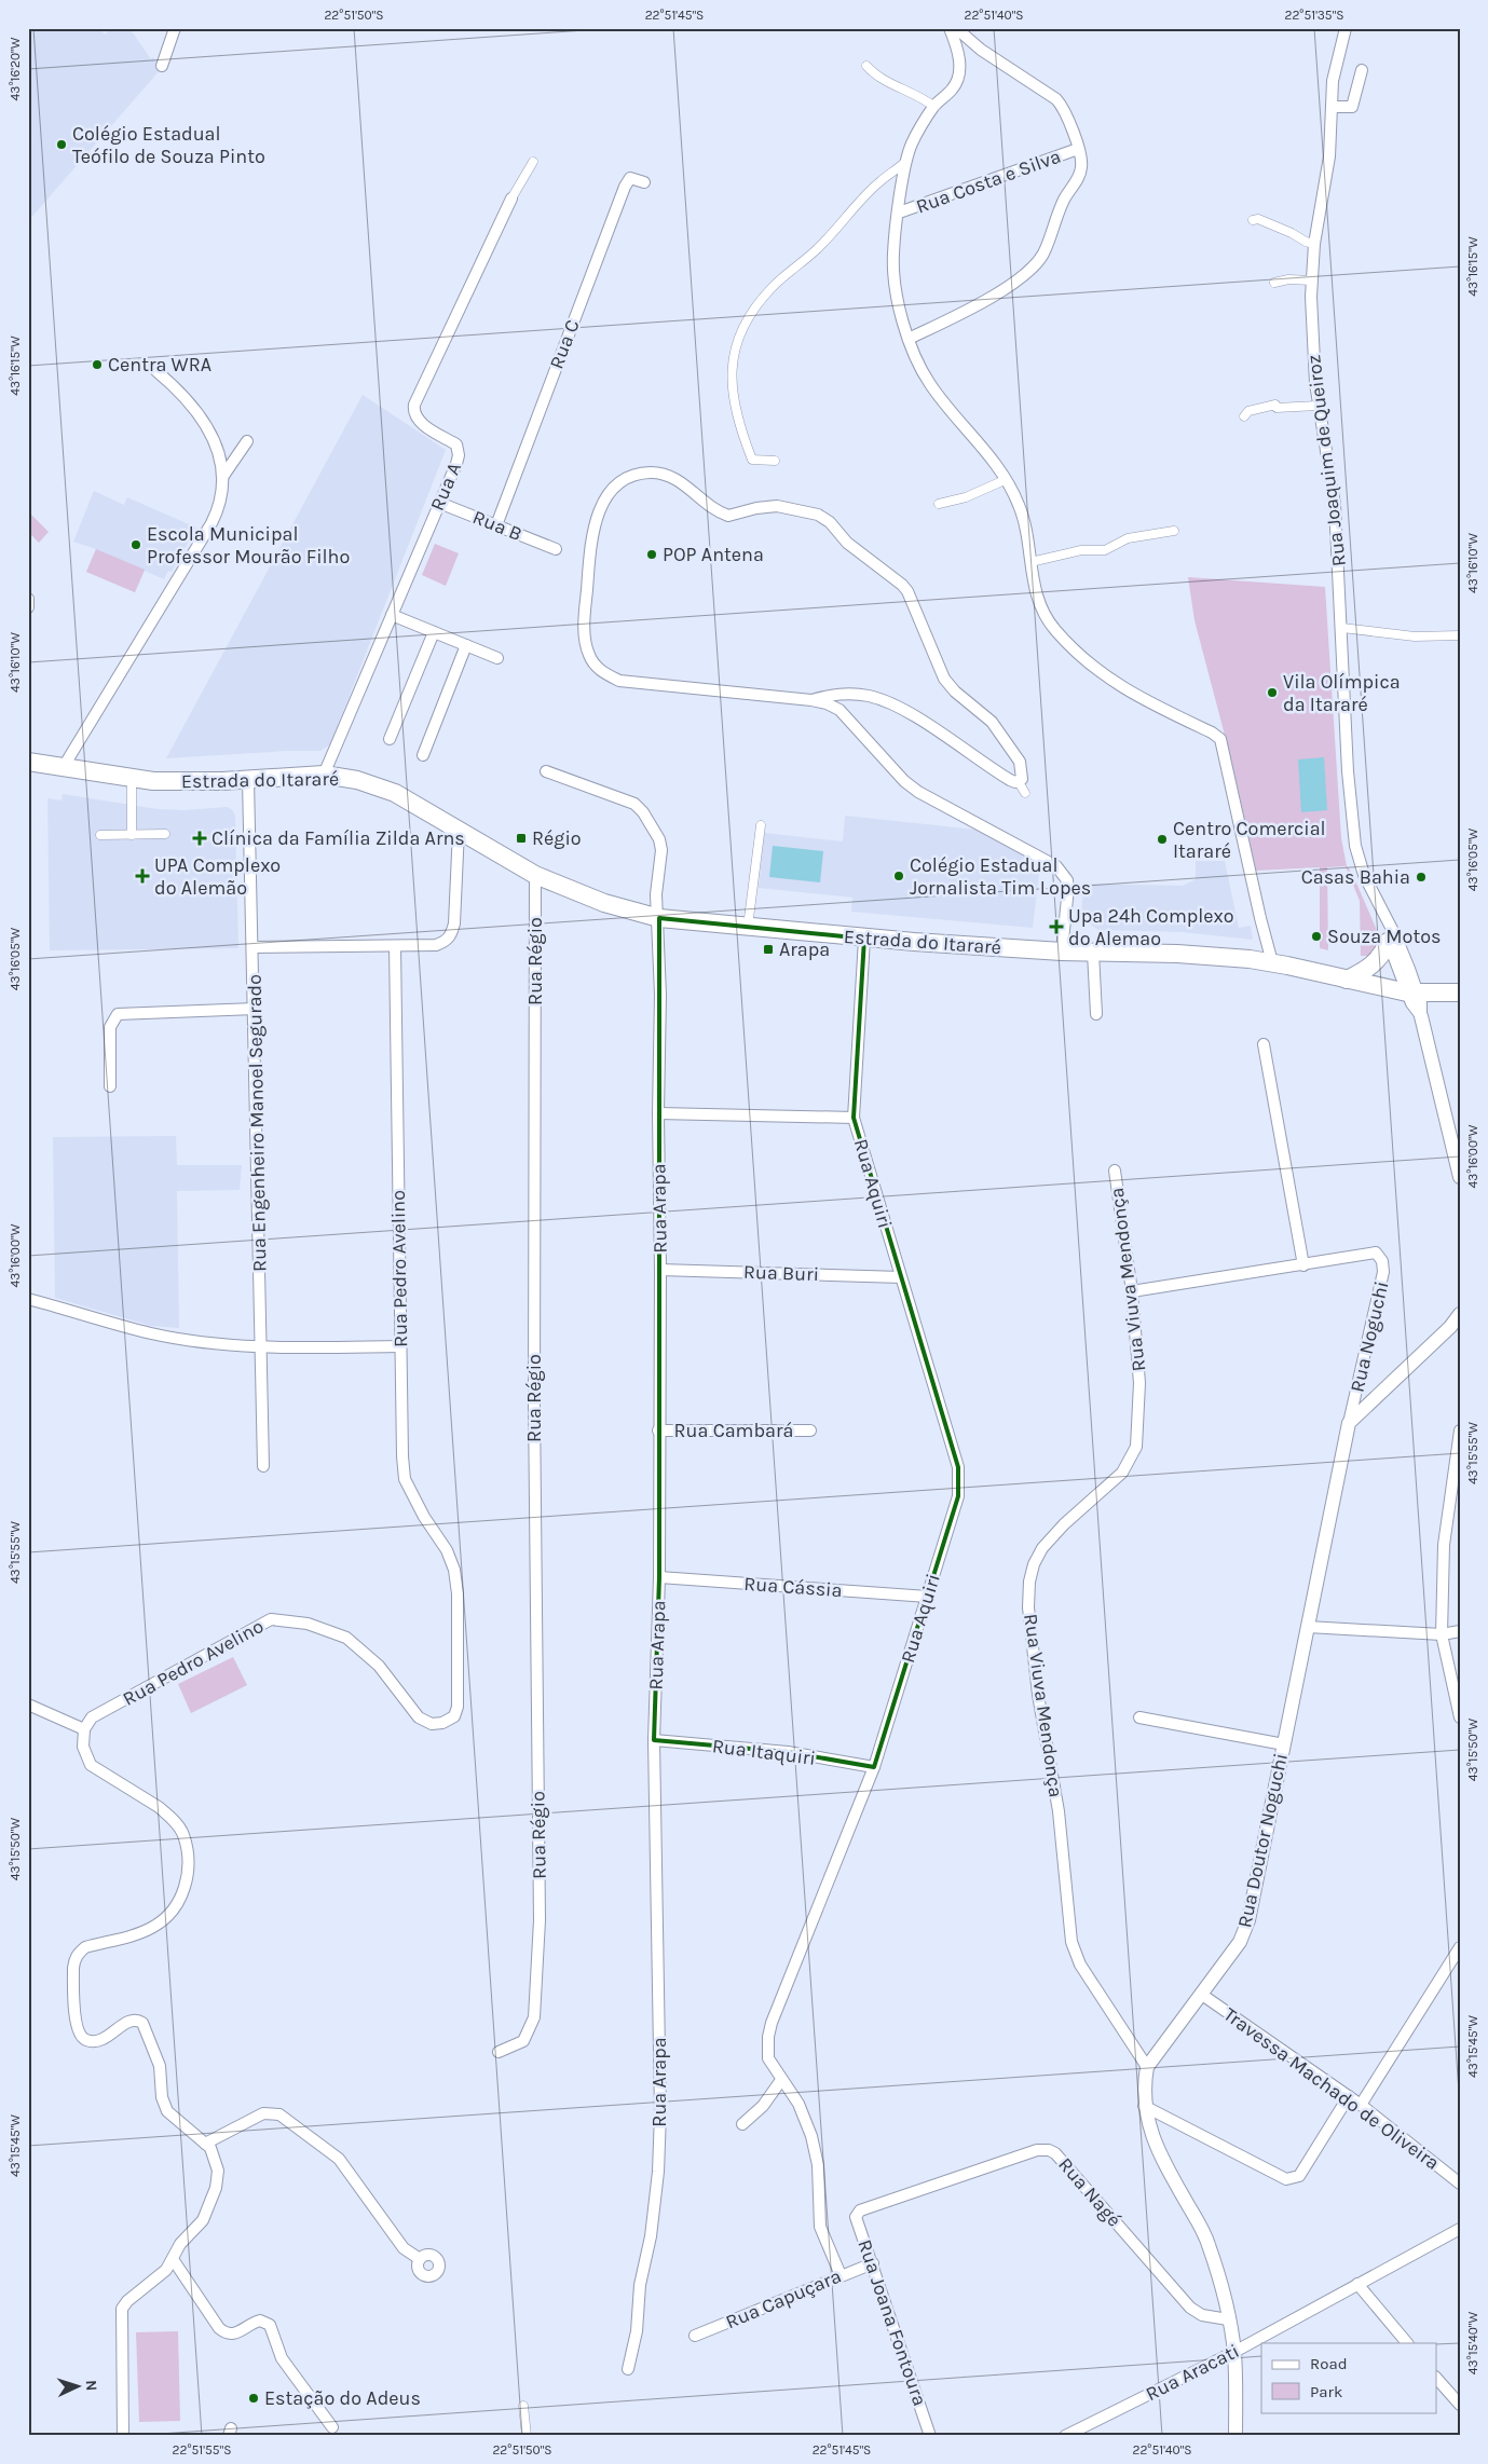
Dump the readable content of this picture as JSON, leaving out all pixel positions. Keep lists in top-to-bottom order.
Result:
{
  "streets": {
    "main road": ["Estrada do Itararé"],
    "street": [
      "Rua Costa e Silva",
      "Rua C",
      "Rua Joaquim de Queiroz",
      "Rua A",
      "Rua B",
      "Rua Régio",
      "Rua Engenheiro Manoel Segurado",
      "Rua Aquiri",
      "Rua Arapa",
      "Rua Pedro Avelino",
      "Rua Buri",
      "Rua Viuva Mendonça",
      "Rua Noguchi",
      "Rua Cambará",
      "Rua Cássia",
      "Rua Itaquiri",
      "Rua Doutor Noguchi",
      "Travessa Machado de Oliveira",
      "Rua Nagé",
      "Rua Capuçara",
      "Rua Joana Fontoura",
      "Rua Aracati"
    ]
  },
  "crossings": [
    ["Rua C", "Rua B"],
    ["Rua Joaquim de Queiroz", "Estrada do Itararé"],
    ["Rua A", "Rua B"],
    ["Rua A", "Estrada do Itararé"],
    ["Estrada do Itararé", "Rua Régio"],
    ["Estrada do Itararé", "Rua Engenheiro Manoel Segurado"],
    ["Estrada do Itararé", "Rua Aquiri"],
    ["Estrada do Itararé", "Rua Arapa"],
    ["Rua Aquiri", "Rua Buri"],
    ["Rua Aquiri", "Rua Cássia"],
    ["Rua Aquiri", "Rua Itaquiri"],
    ["Rua Aquiri", "Rua Capuçara"],
    ["Rua Arapa", "Rua Buri"],
    ["Rua Arapa", "Rua Cambará"],
    ["Rua Arapa", "Rua Cássia"],
    ["Rua Arapa", "Rua Itaquiri"],
    ["Rua Viuva Mendonça", "Rua Doutor Noguchi"],
    ["Rua Noguchi", "Rua Doutor Noguchi"],
    ["Rua Doutor Noguchi", "Travessa Machado de Oliveira"],
    ["Rua Nagé", "Rua Joana Fontoura"],
    ["Rua Capuçara", "Rua Joana Fontoura"]
  ],
  "places": {
    "other": [
      "Colégio Estadual Teófilo de Souza Pinto",
      "Centra WRA",
      "Escola Municipal Professor Mourão Filho",
      "POP Antena",
      "Vila Olímpica da Itararé",
      "Centro Comercial Itararé",
      "Colégio Estadual Jornalista Tim Lopes",
      "Casas Bahia",
      "Souza Motos",
      "Estação do Adeus"
    ],
    "health": ["Clínica da Família Zilda Arns", "UPA Complexo do Alemão", "Upa 24h Complexo do Alemao"],
    "transit": ["Régio", "Arapa"]
  },
  "legend": ["Road", "Park"],
  "north": "right",
  "coordinates": [
    "22°51'50\"S",
    "22°51'45\"S",
    "22°51'40\"S",
    "22°51'35\"S",
    "43°16'20\"W",
    "43°16'15\"W",
    "43°16'10\"W",
    "43°16'05\"W",
    "43°16'00\"W",
    "43°15'55\"W",
    "43°15'50\"W",
    "43°15'45\"W",
    "43°15'40\"W",
    "22°51'55\"S"
  ]
}
